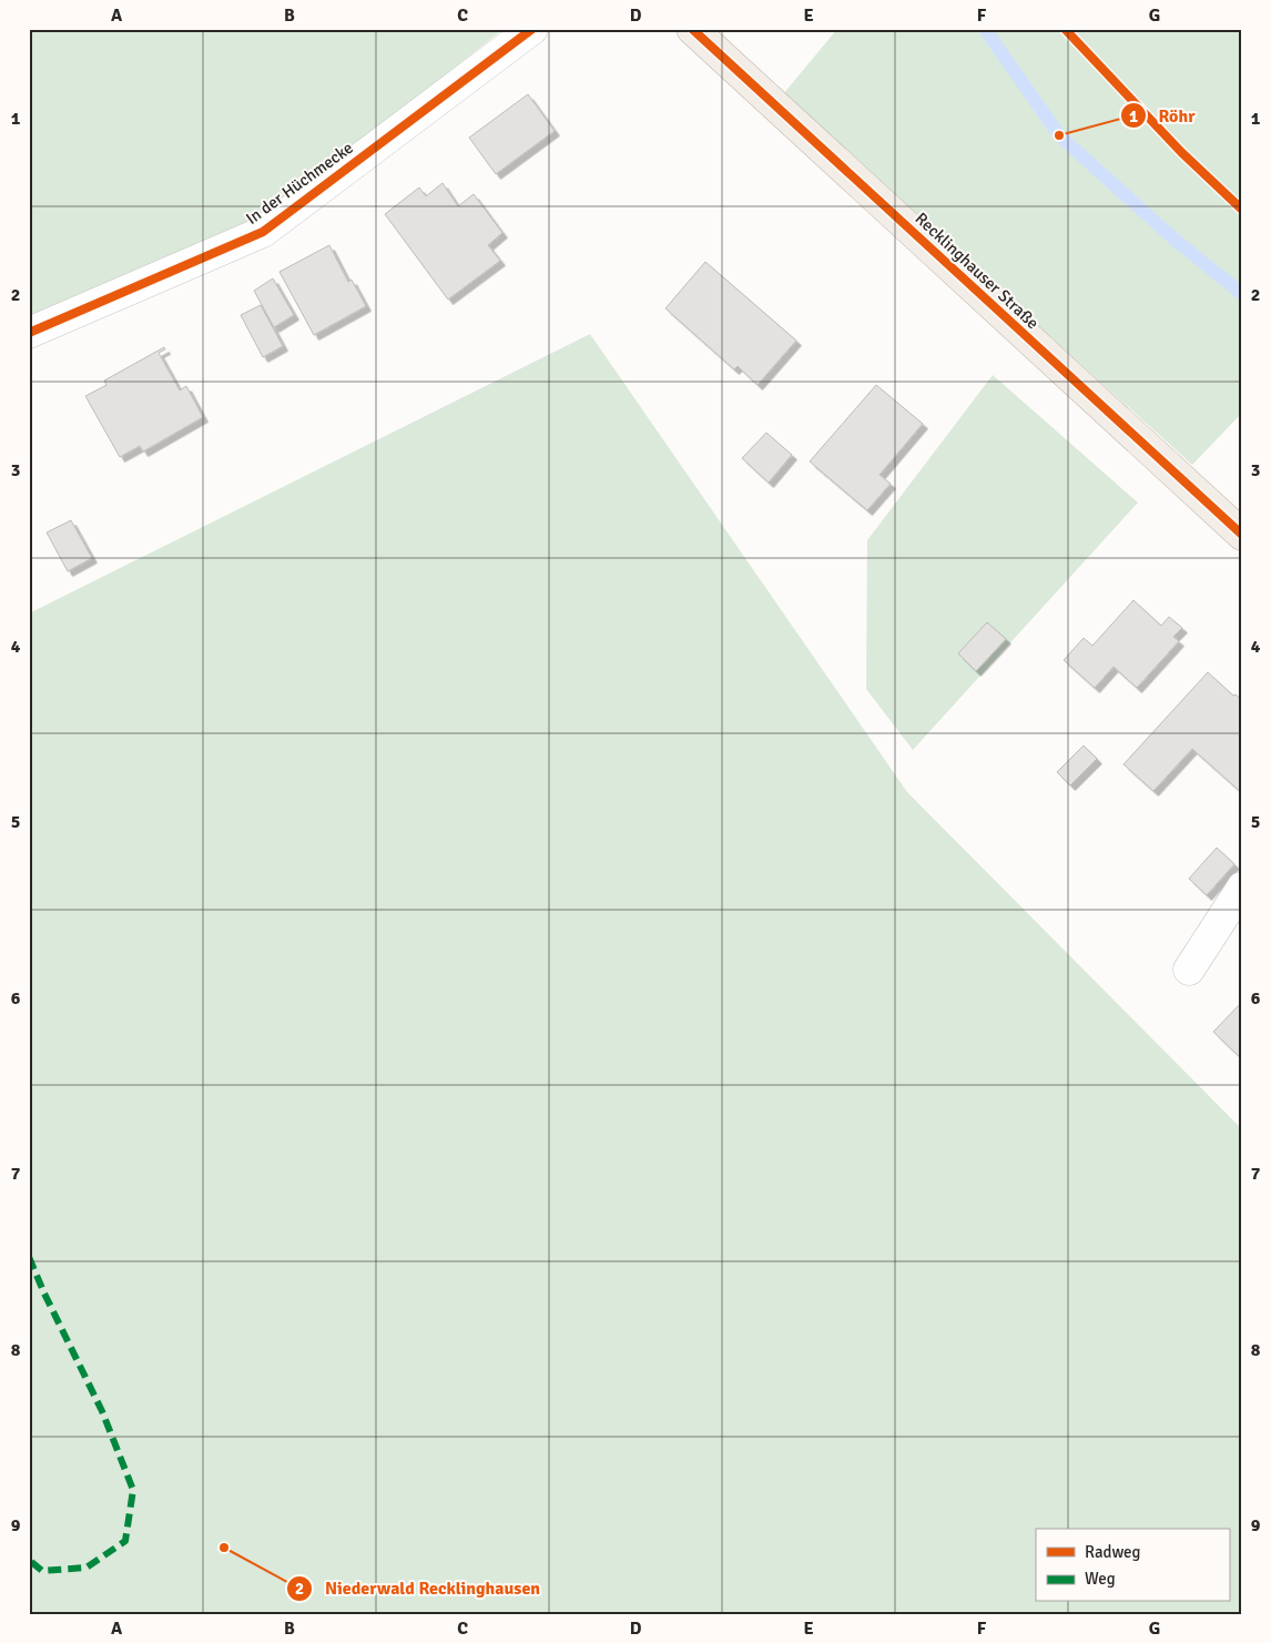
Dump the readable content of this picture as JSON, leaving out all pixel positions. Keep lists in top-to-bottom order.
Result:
{
  "streets": {
    "main road": ["Recklinghauser Straße"],
    "street": ["In der Hüchmecke"]
  },
  "places": ["Röhr", "Niederwald Recklinghausen"],
  "legend": ["Radweg", "Weg"],
  "grid": {
    "columns": [
      "A",
      "B",
      "C",
      "D",
      "E",
      "F",
      "G"
    ],
    "rows": [
      "1",
      "2",
      "3",
      "4",
      "5",
      "6",
      "7",
      "8",
      "9"
    ]
  }
}
